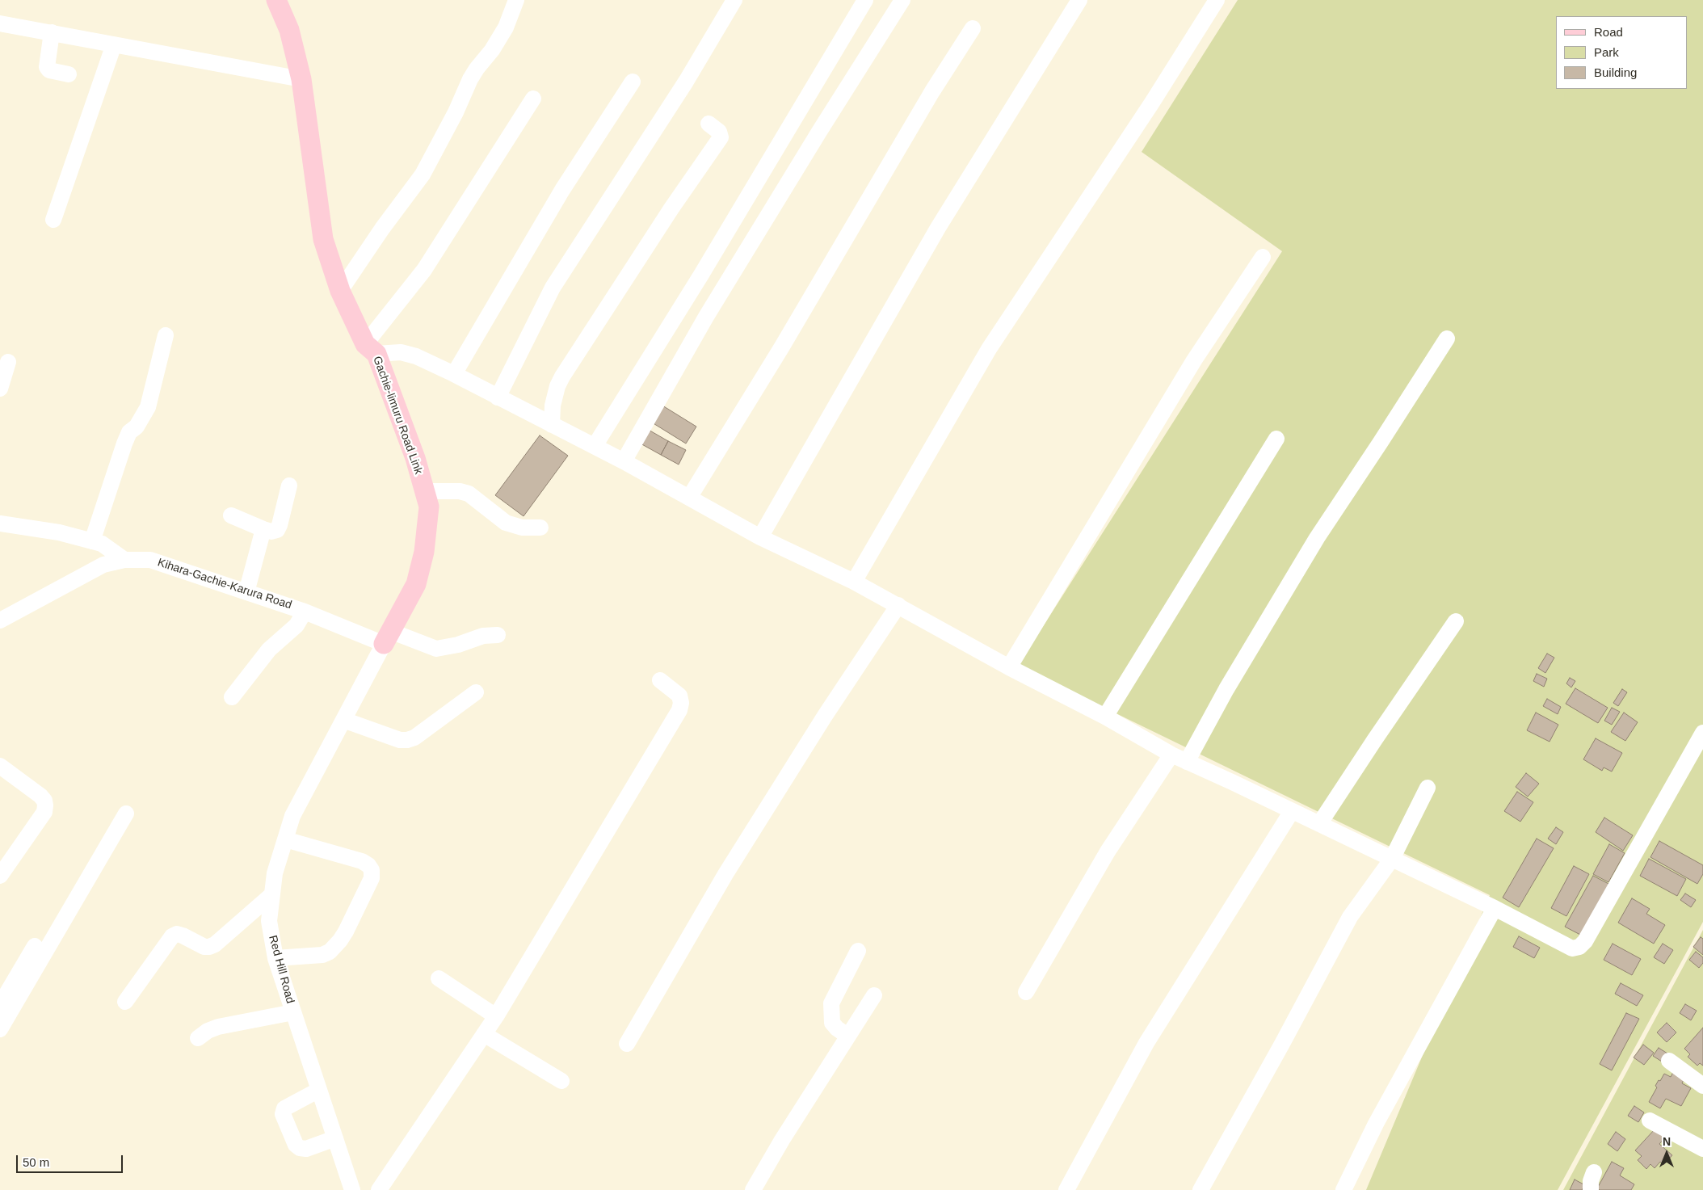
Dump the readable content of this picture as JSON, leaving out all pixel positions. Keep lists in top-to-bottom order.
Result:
{
  "streets": {
    "main road": ["Gachie-limuru Road Link"],
    "street": ["Kihara-Gachie-Karura Road", "Red Hill Road"]
  },
  "crossings": [
    ["Gachie-limuru Road Link", "Kihara-Gachie-Karura Road"],
    ["Gachie-limuru Road Link", "Red Hill Road"],
    ["Kihara-Gachie-Karura Road", "Red Hill Road"]
  ],
  "legend": ["Road", "Park", "Building"],
  "scale_bar": "50 m",
  "north": "top"
}
